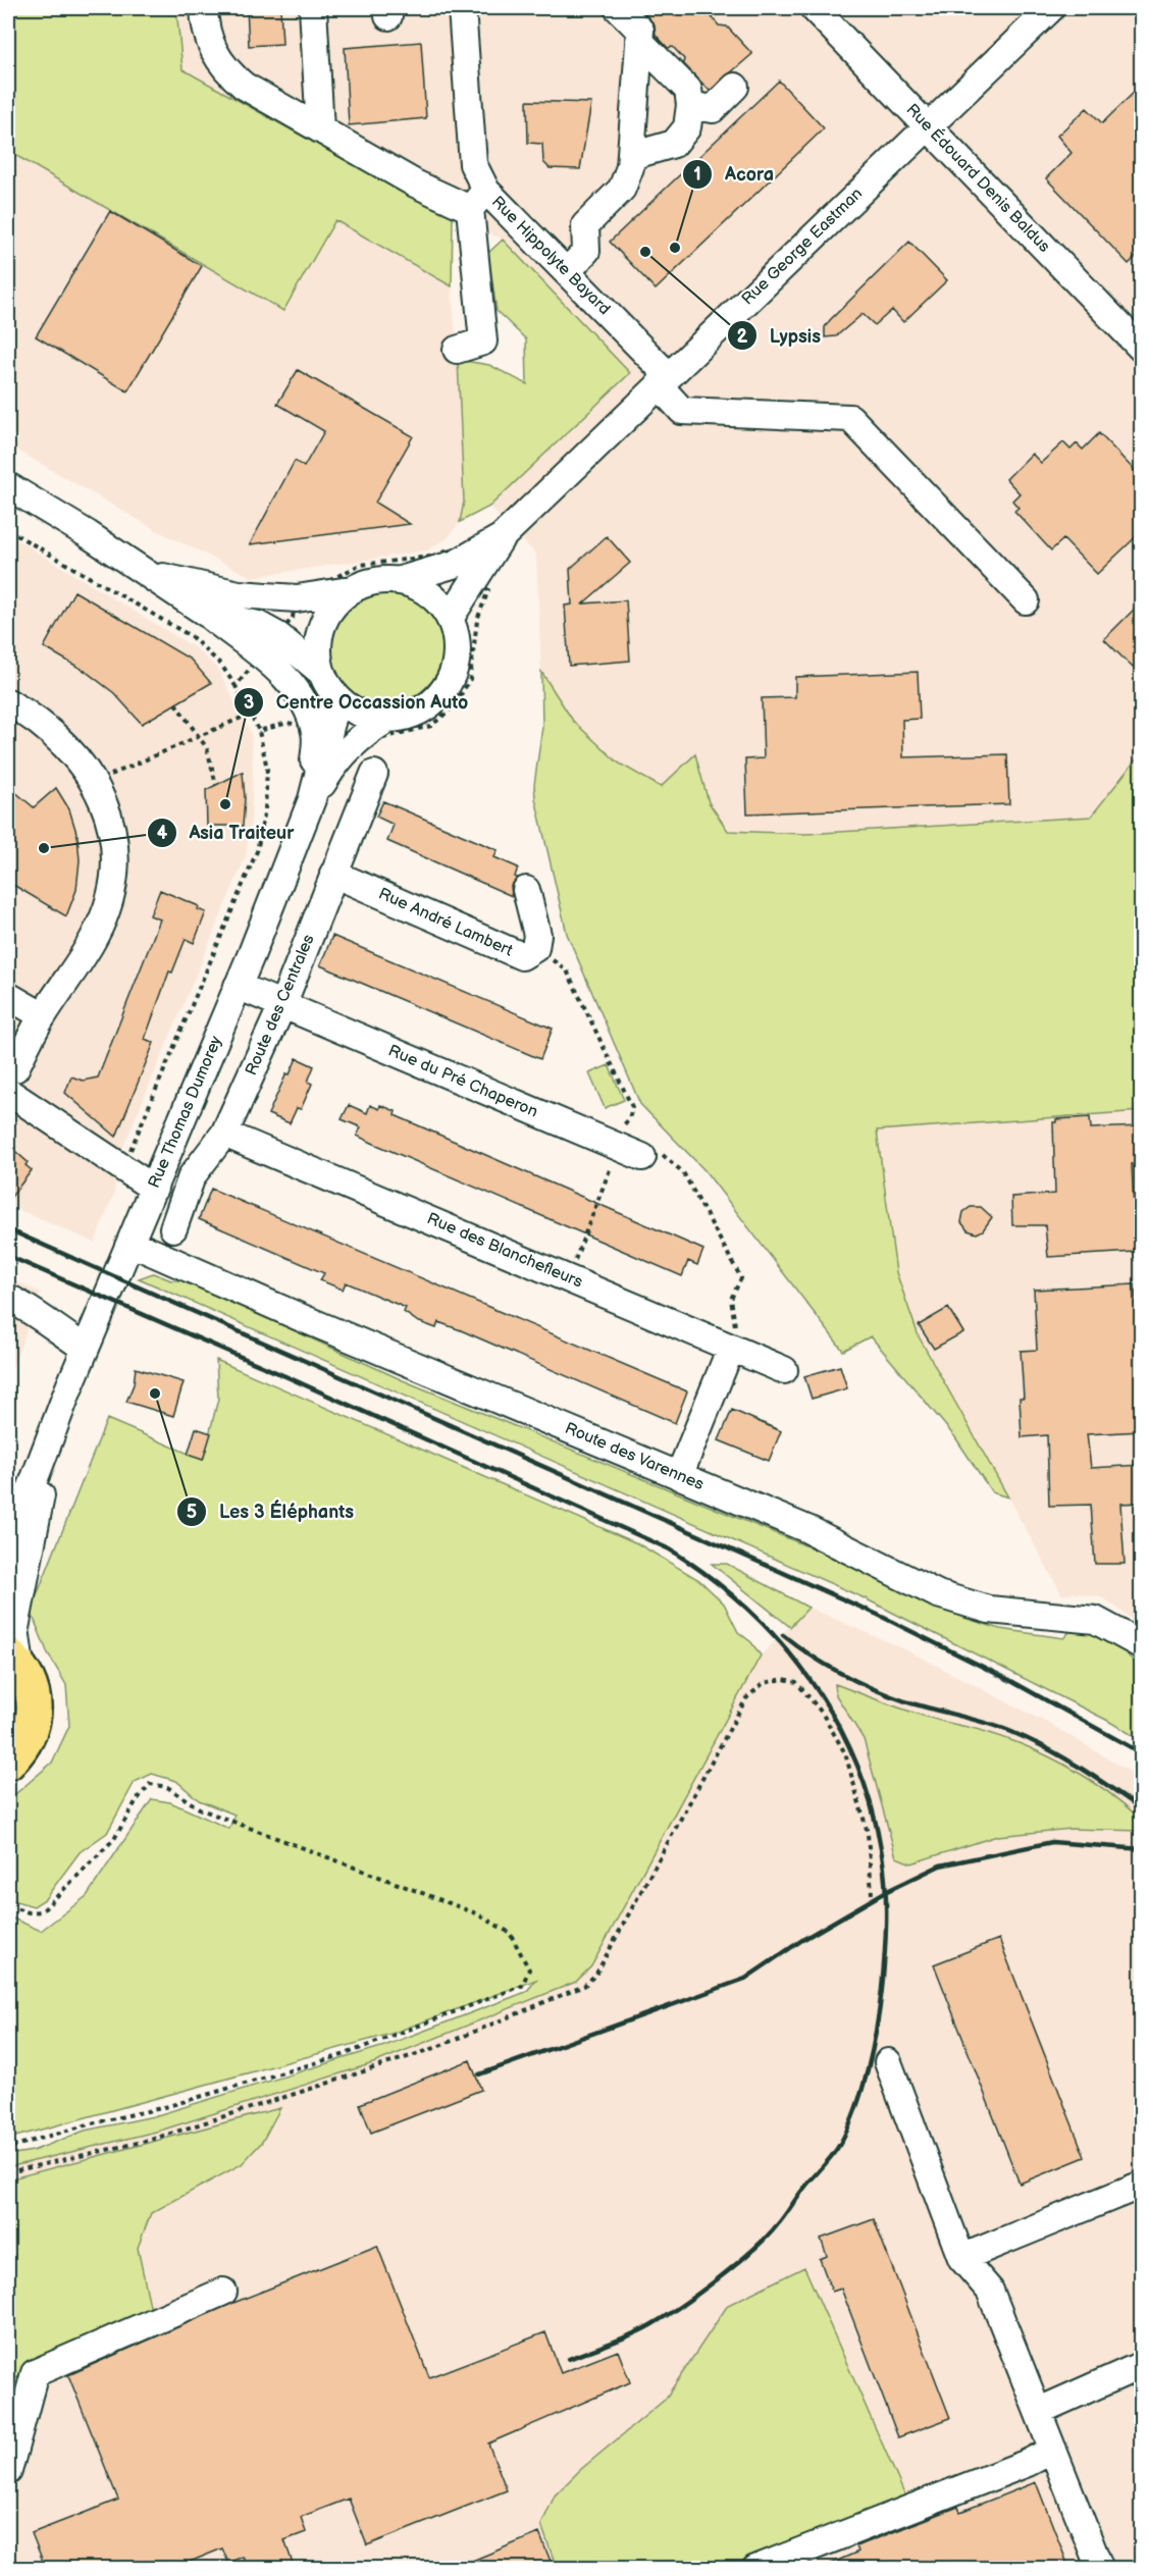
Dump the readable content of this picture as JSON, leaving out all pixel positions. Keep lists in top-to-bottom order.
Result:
{
  "streets": {
    "street": [
      "Rue Édouard Denis Baldus",
      "Rue George Eastman",
      "Rue Hippolyte Bayard",
      "Rue André Lambert",
      "Route des Centrales",
      "Rue du Pré Chaperon",
      "Rue Thomas Dumorey",
      "Rue des Blanchefleurs",
      "Route des Varennes"
    ]
  },
  "crossings": [
    ["Rue Édouard Denis Baldus", "Rue George Eastman"],
    ["Rue George Eastman", "Rue Hippolyte Bayard"],
    ["Rue George Eastman", "Rue Thomas Dumorey"],
    ["Rue André Lambert", "Route des Centrales"],
    ["Route des Centrales", "Rue du Pré Chaperon"],
    ["Route des Centrales", "Rue des Blanchefleurs"],
    ["Rue du Pré Chaperon", "Rue Thomas Dumorey"],
    ["Rue Thomas Dumorey", "Route des Varennes"]
  ],
  "places": [
    "Acora",
    "Lypsis",
    "Centre Occassion Auto",
    "Asia Traiteur",
    "Les 3 Éléphants"
  ]
}
